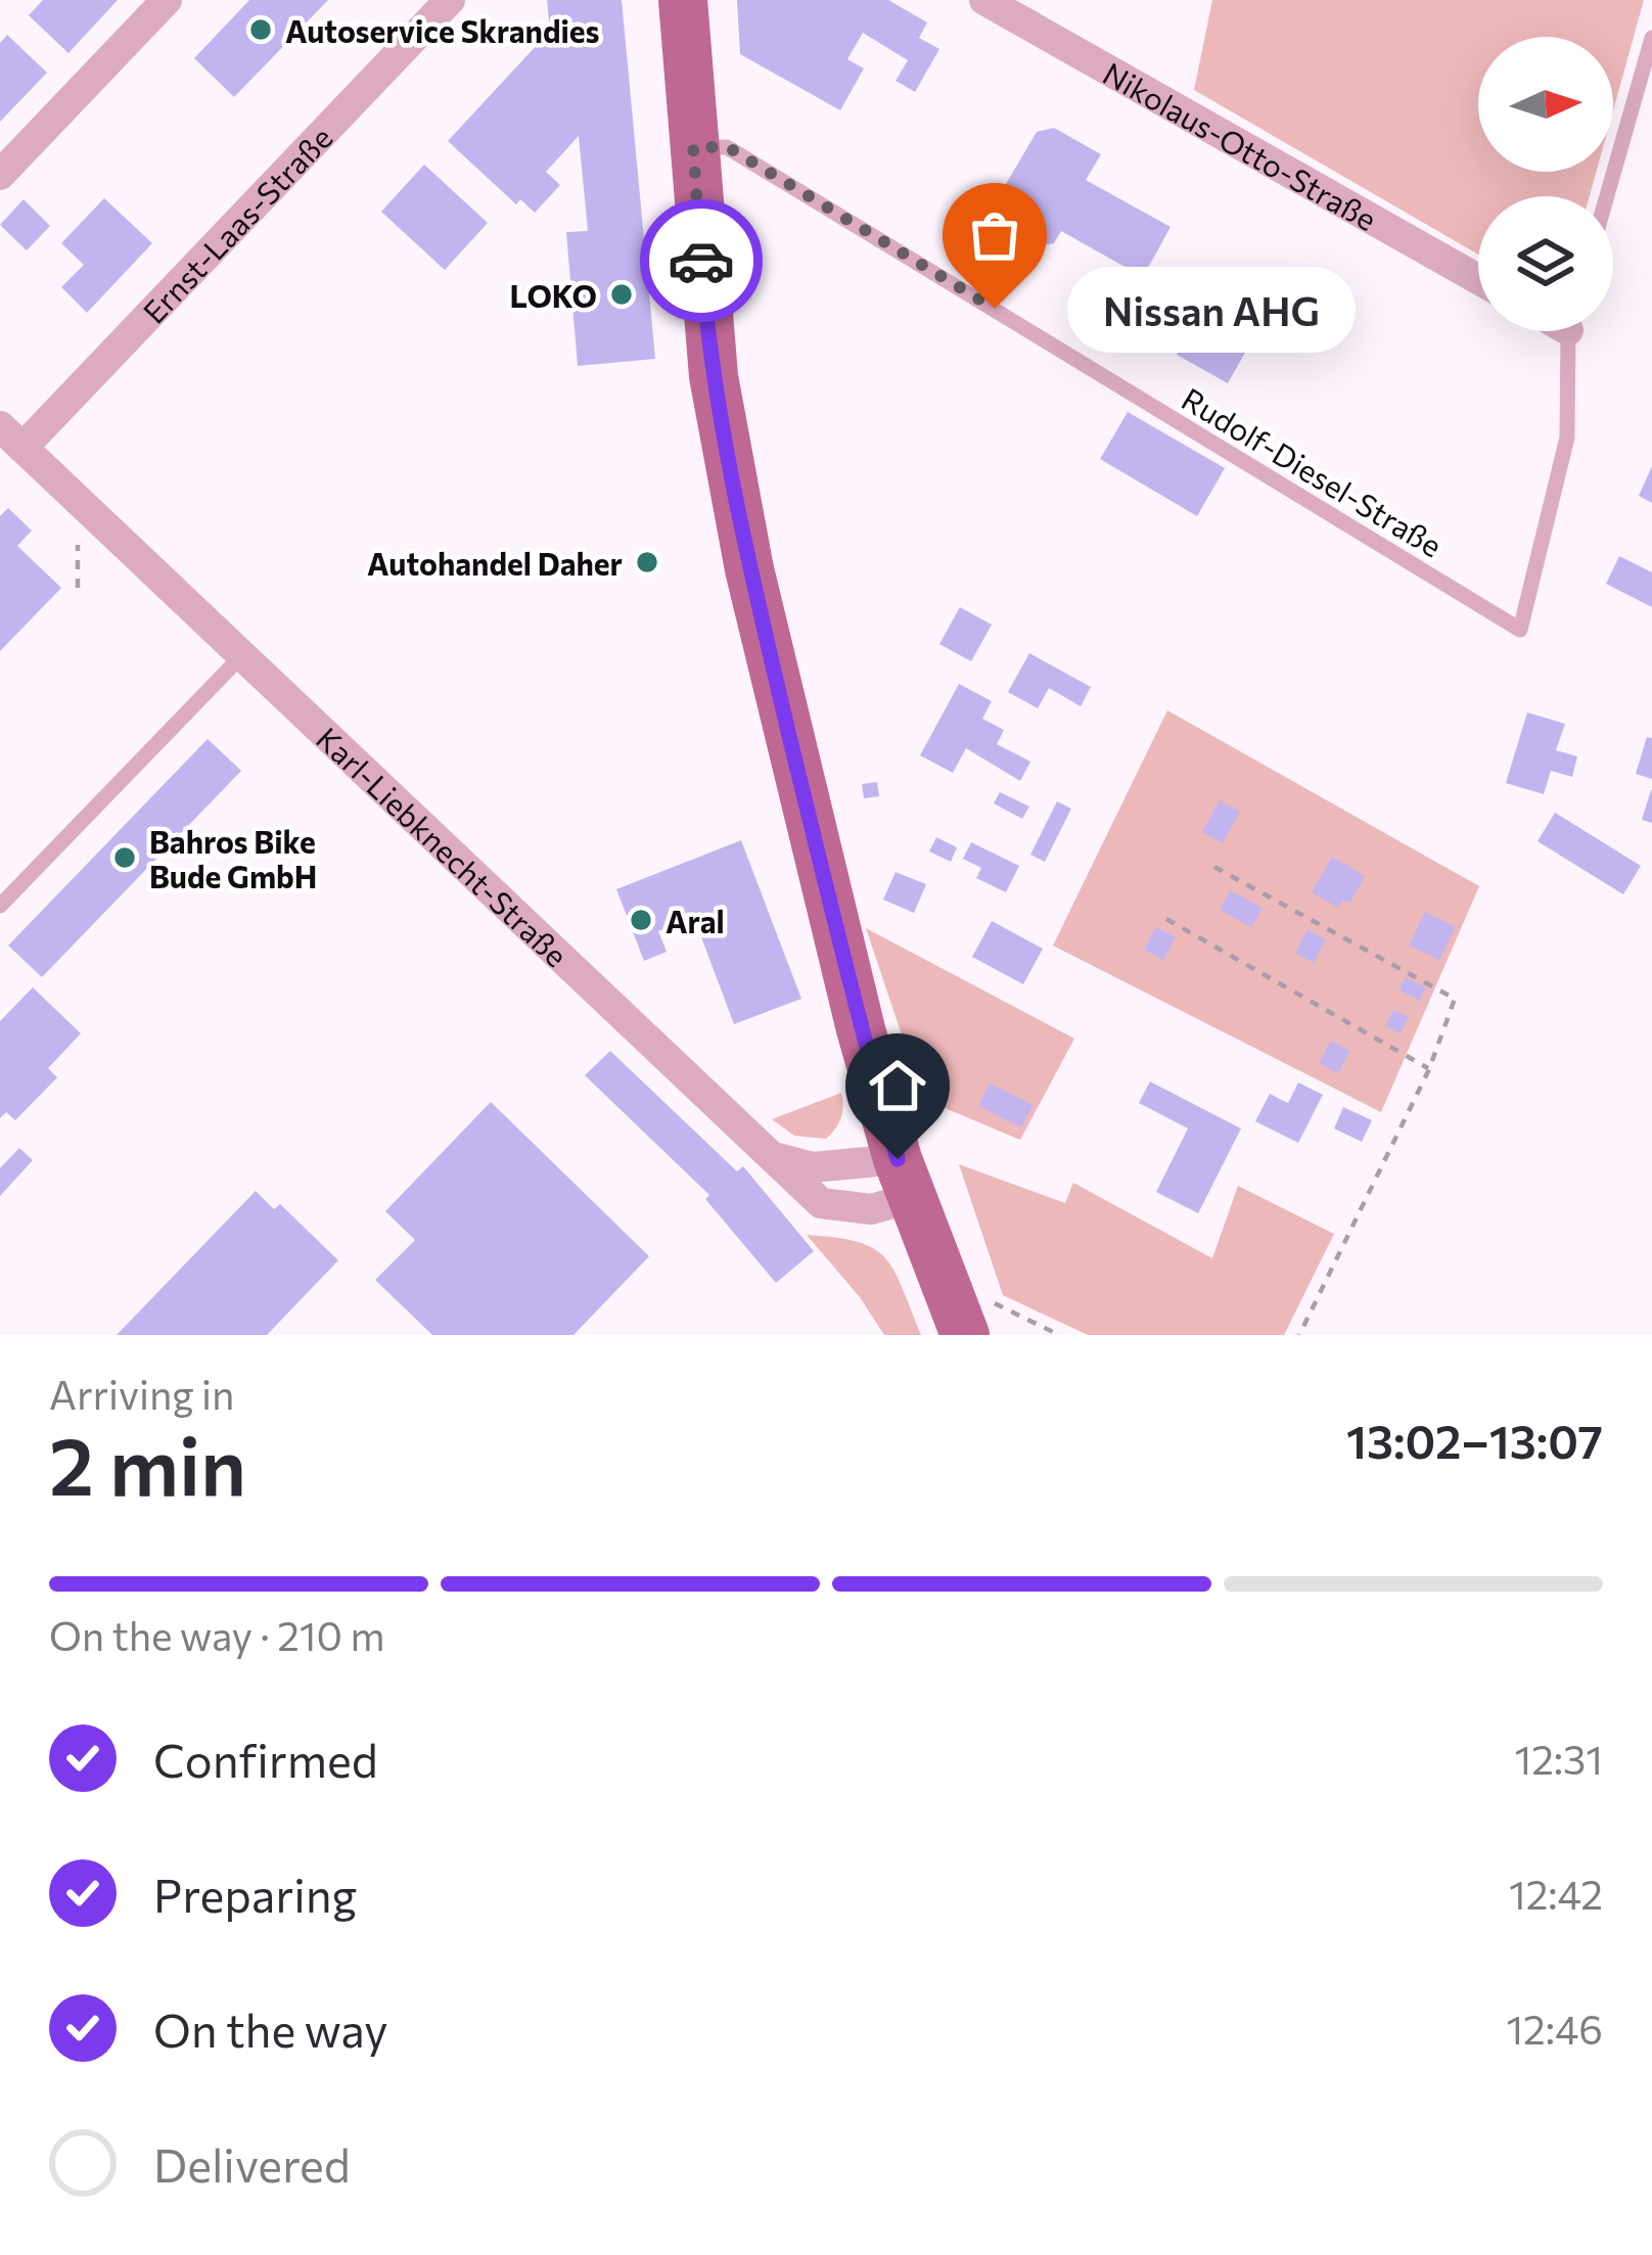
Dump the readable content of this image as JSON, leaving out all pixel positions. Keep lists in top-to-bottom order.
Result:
{
  "streets": {
    "street": ["Nikolaus-Otto-Straße", "Ernst-Laas-Straße", "Karl-Liebknecht-Straße"],
    "lane": ["Rudolf-Diesel-Straße"]
  },
  "crossings": [
    ["Ernst-Laas-Straße", "Karl-Liebknecht-Straße"]
  ],
  "places": [
    "Autoservice Skrandies",
    "LOKO",
    "Nissan AHG",
    "Autohandel Daher",
    "Bahros Bike Bude GmbH",
    "Aral"
  ],
  "north": "right",
  "page": {
    "bubble": "Nissan AHG",
    "heading": ["2 min", "Arriving in", "13:02–13:07"],
    "bar": "On the way · 210 m",
    "list": [
      ["Confirmed", "12:31"],
      ["Preparing", "12:42"],
      ["On the way", "12:46"],
      "Delivered"
    ]
  }
}
